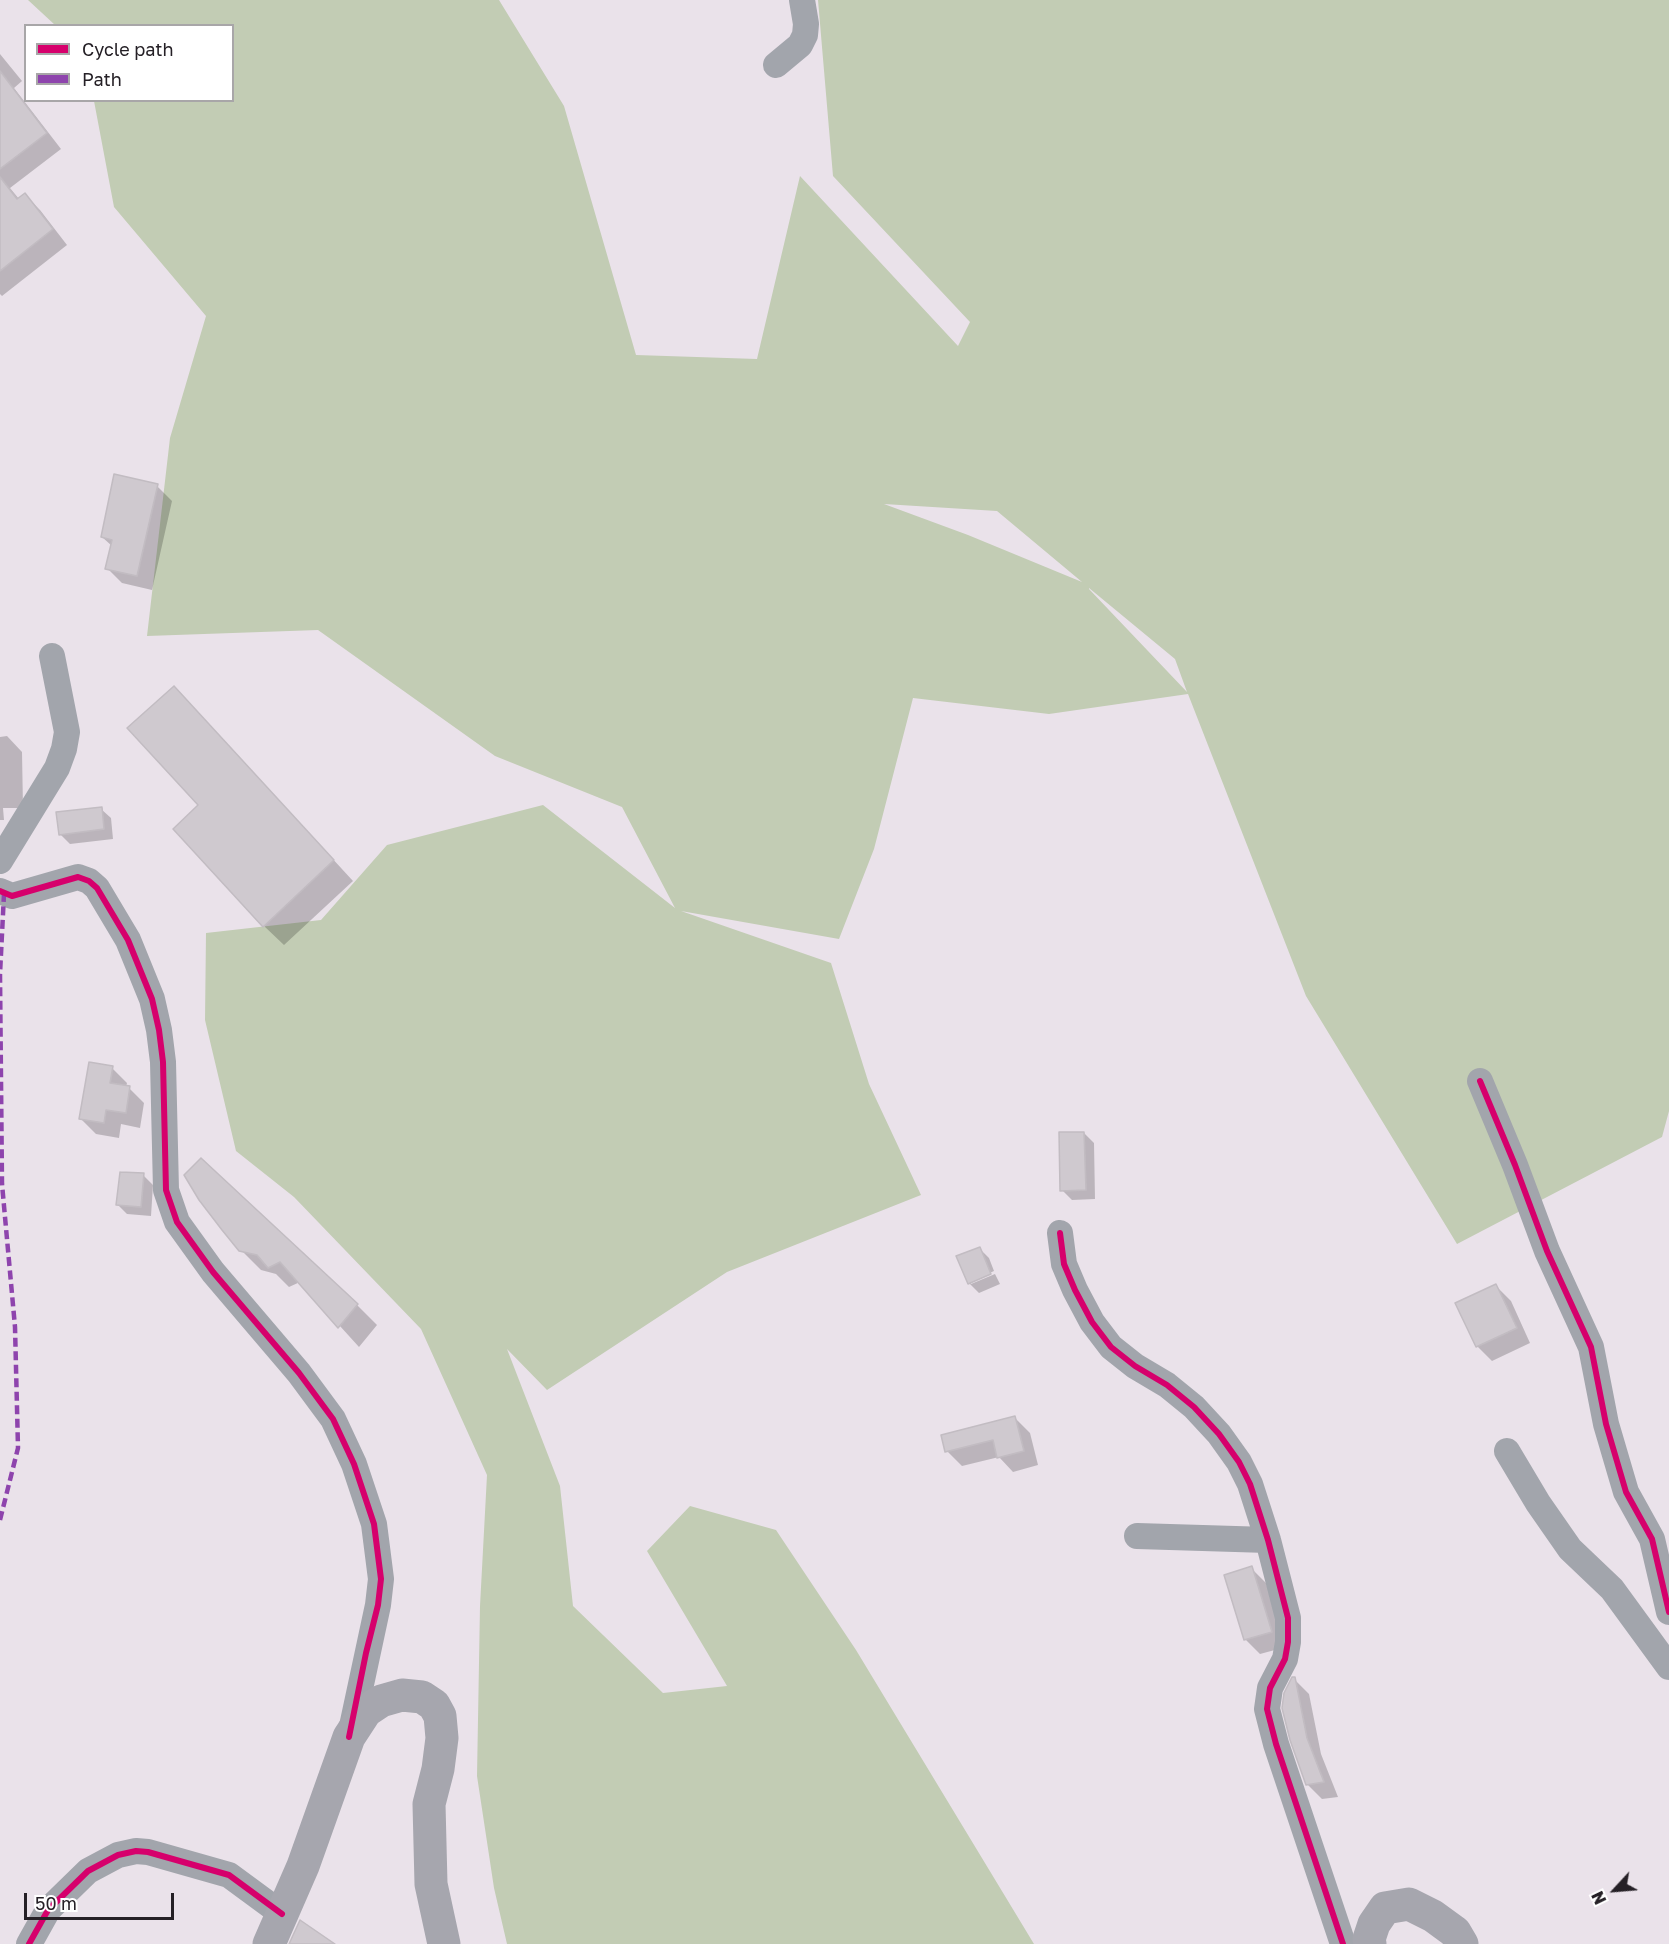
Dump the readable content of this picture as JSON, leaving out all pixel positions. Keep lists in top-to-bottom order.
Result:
{
  "legend": ["Cycle path", "Path"],
  "scale_bar": "50 m",
  "north": "bottom left"
}
